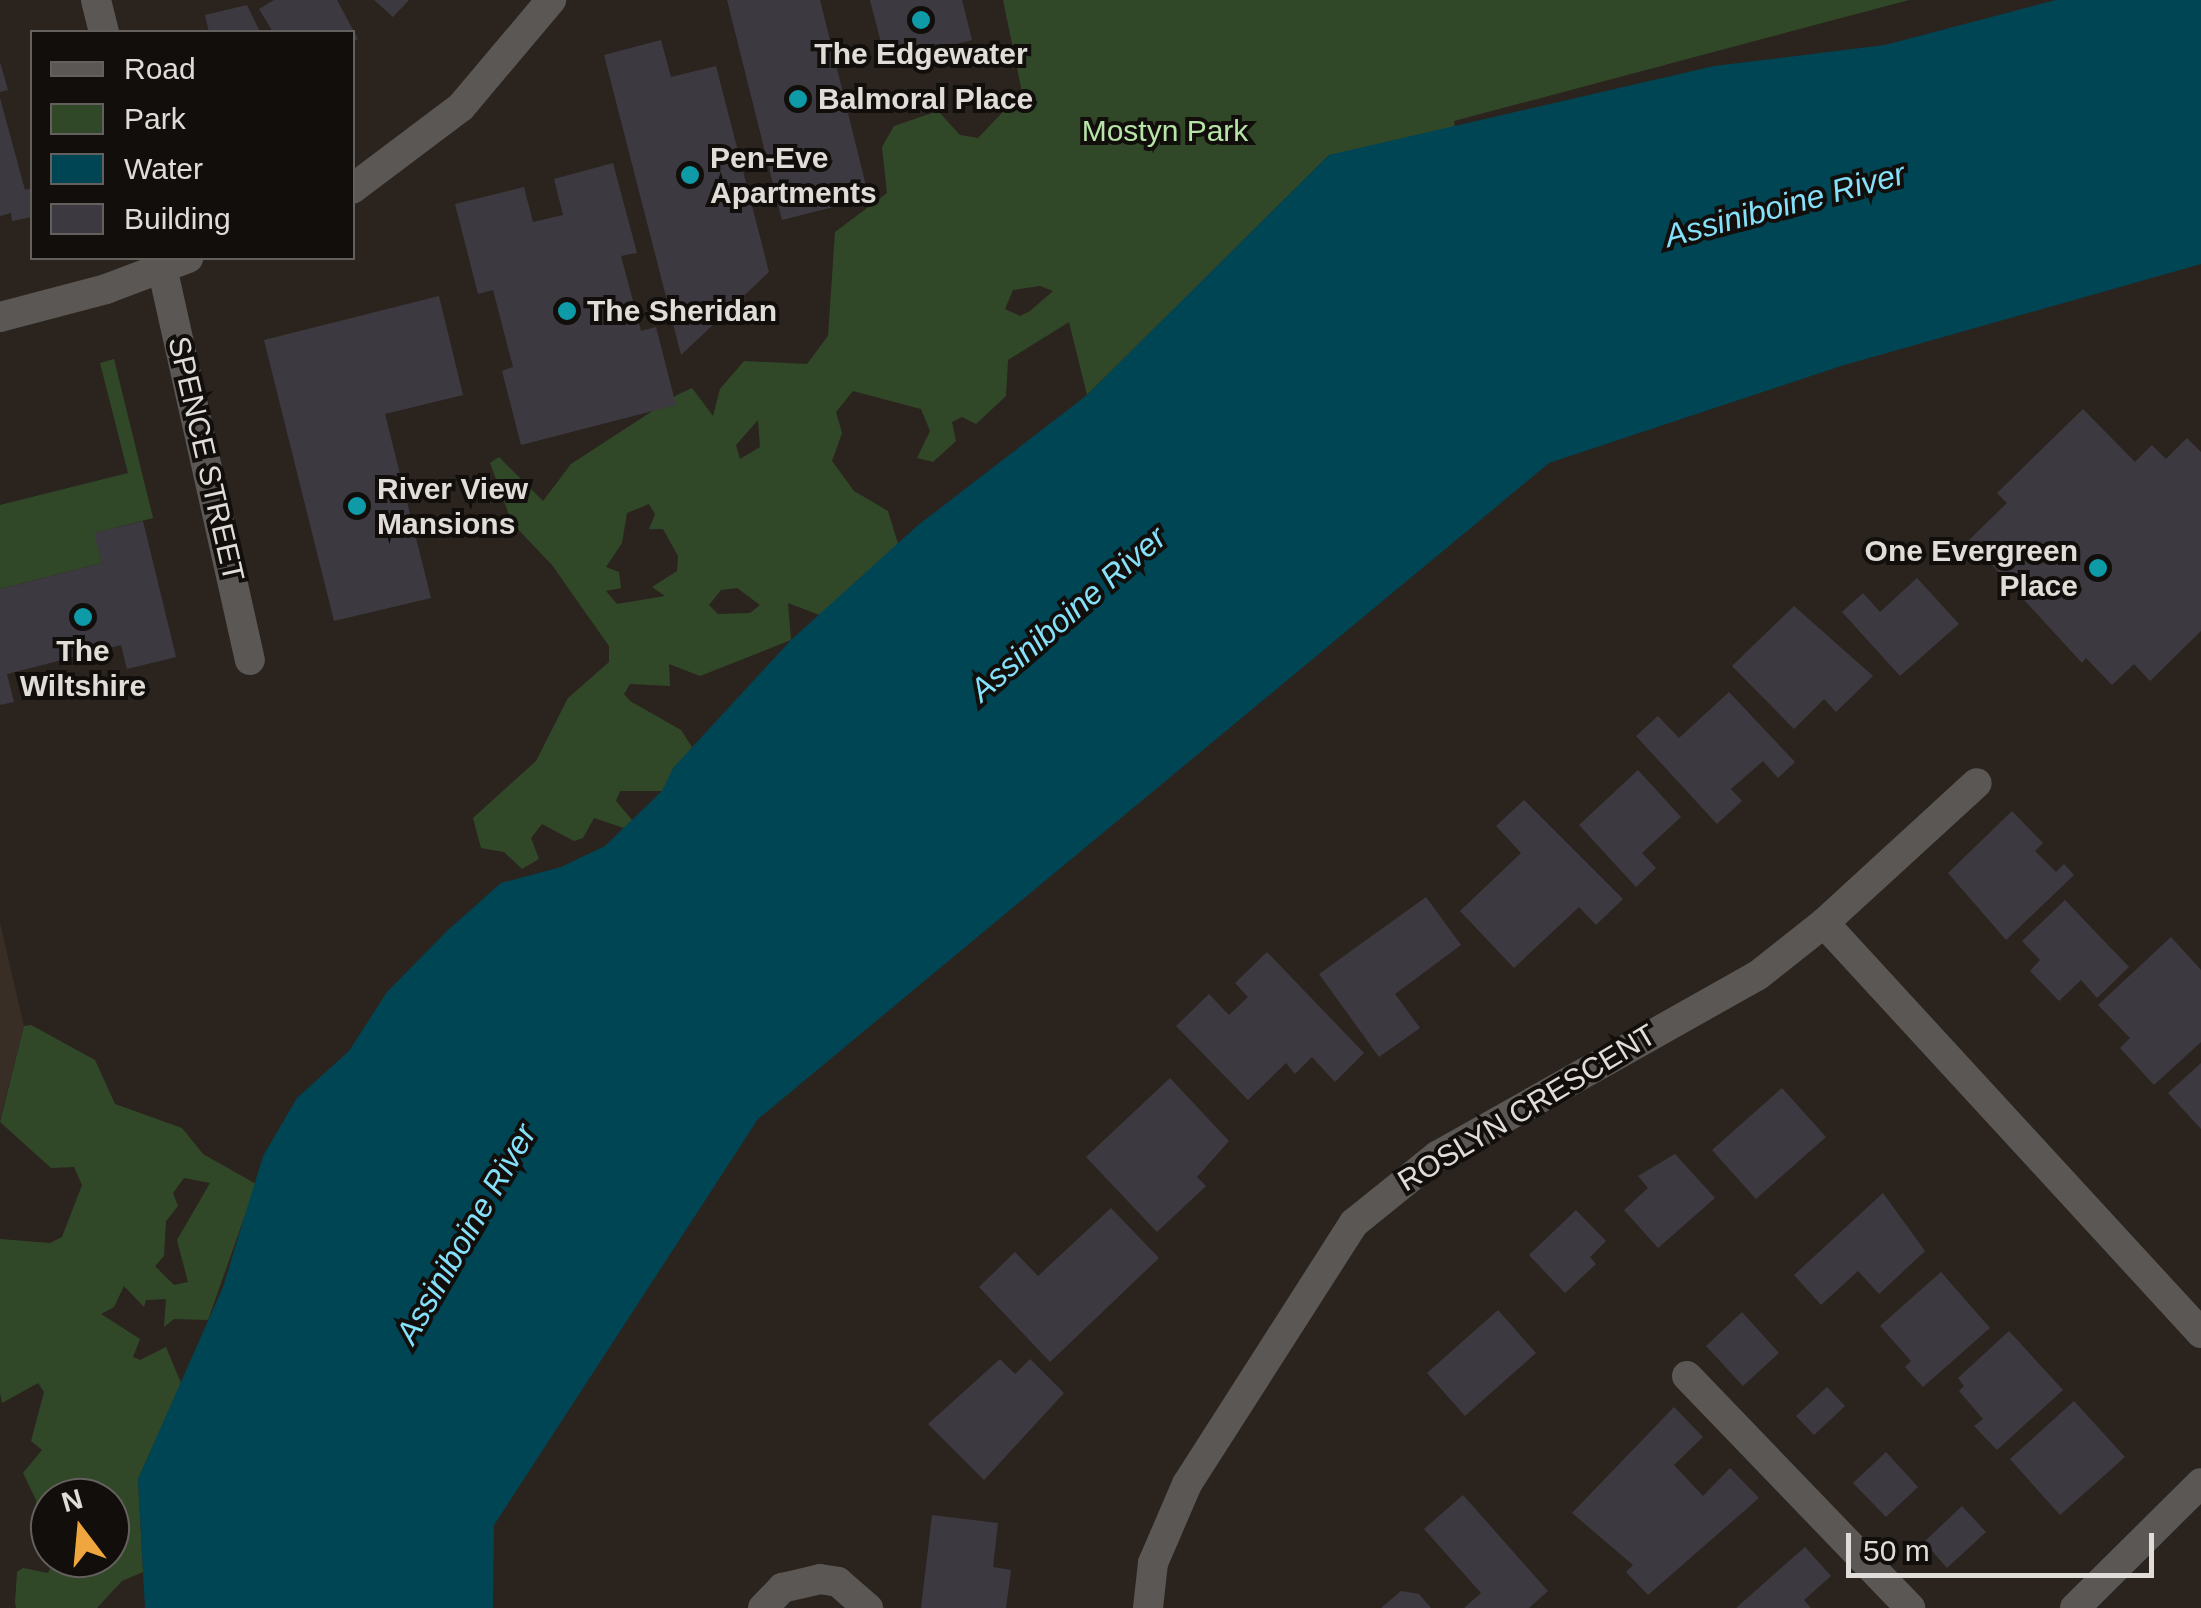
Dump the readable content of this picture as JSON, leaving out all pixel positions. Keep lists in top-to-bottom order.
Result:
{
  "streets": {
    "street": ["SPENCE STREET", "ROSLYN CRESCENT"]
  },
  "water": ["Assiniboine River"],
  "parks": ["Mostyn Park"],
  "places": [
    "The Edgewater",
    "Balmoral Place",
    "Pen-Eve Apartments",
    "The Sheridan",
    "River View Mansions",
    "One Evergreen Place",
    "The Wiltshire"
  ],
  "legend": [
    "Road",
    "Park",
    "Water",
    "Building"
  ],
  "scale_bar": "50 m",
  "north": "top"
}
